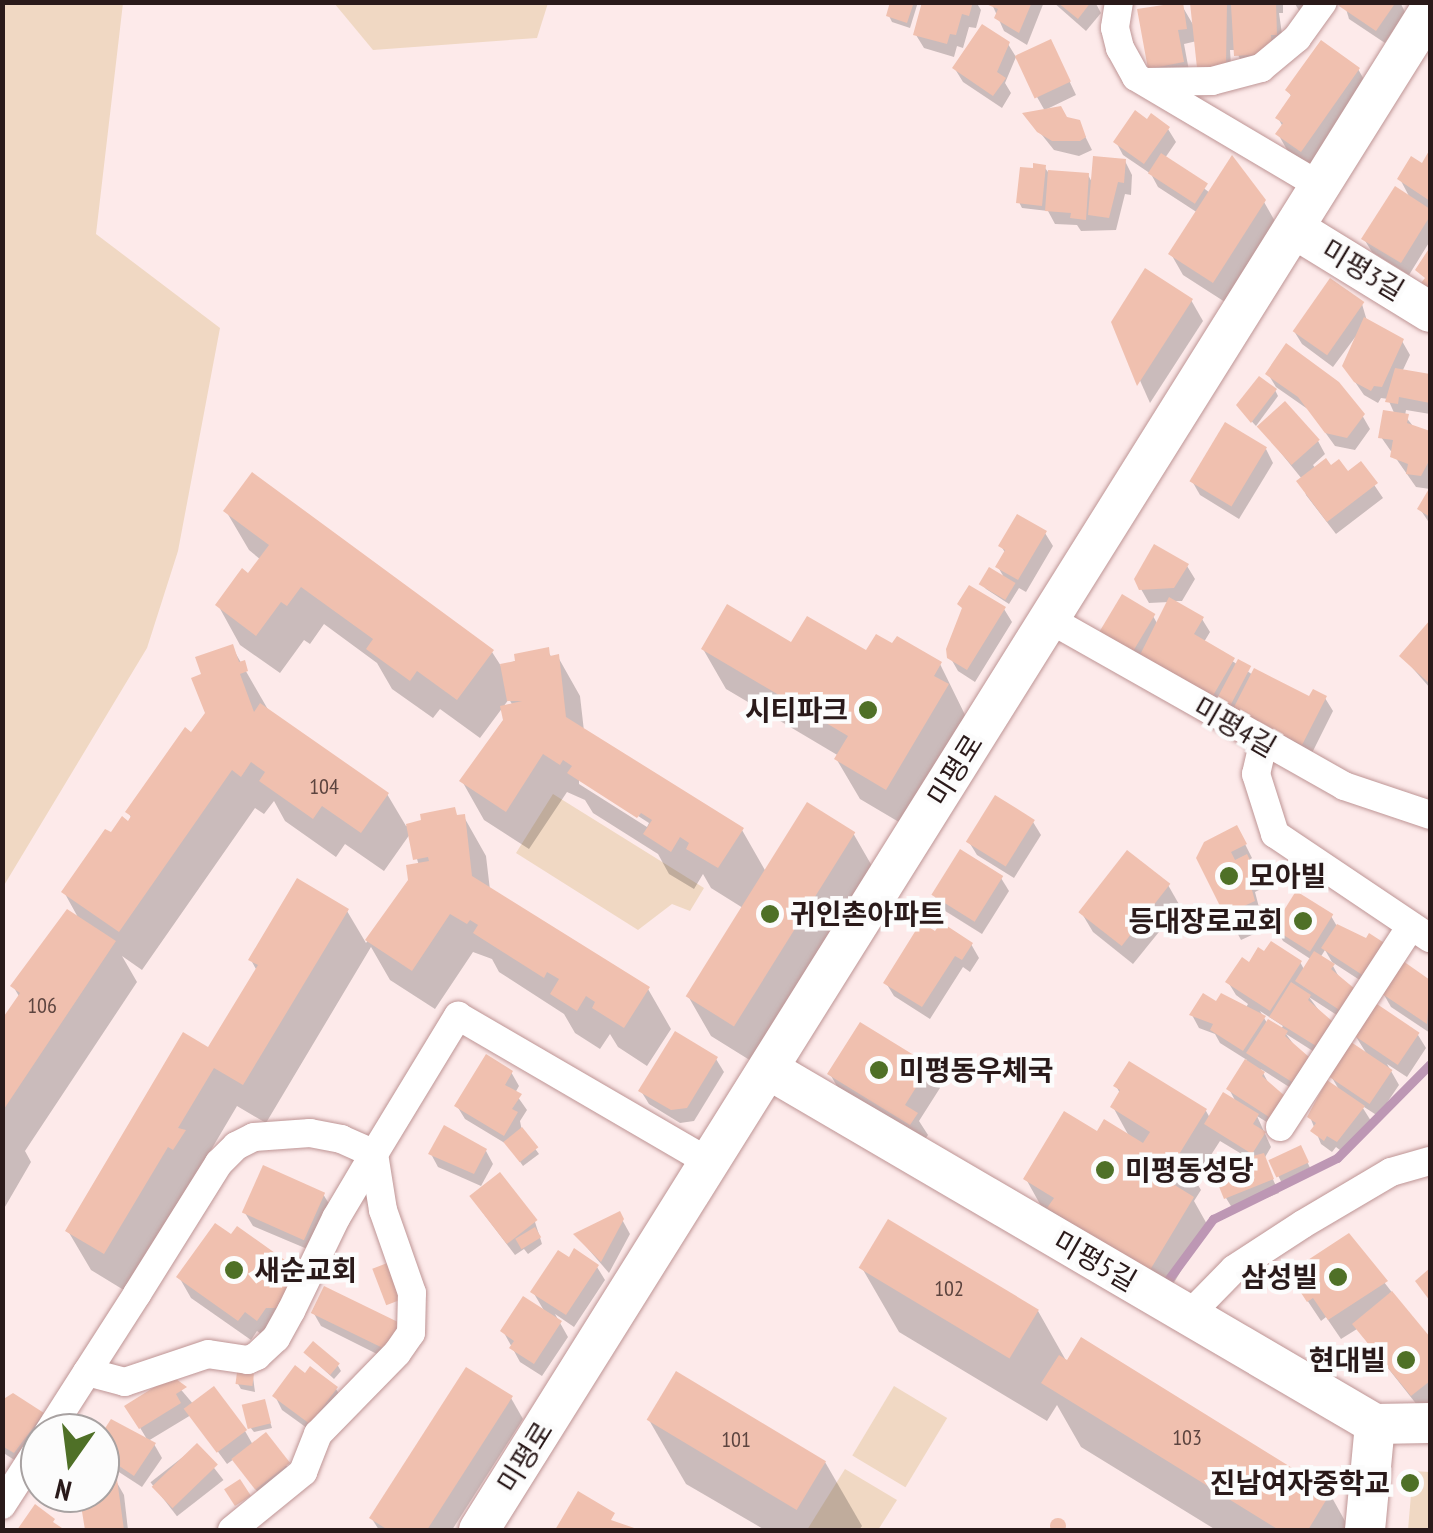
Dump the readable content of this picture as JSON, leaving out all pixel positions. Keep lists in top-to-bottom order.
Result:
{
  "streets": {
    "street": [
      "미평3길",
      "미평4길",
      "미평로",
      "미평5길"
    ]
  },
  "crossings": [
    ["미평3길", "미평로"],
    ["미평4길", "미평로"],
    ["미평로", "미평5길"]
  ],
  "places": [
    "시티파크",
    "모아빌",
    "귀인촌아파트",
    "등대장로교회",
    "미평동우체국",
    "미평동성당",
    "새순교회",
    "삼성빌",
    "현대빌",
    "진남여자중학교"
  ],
  "house_numbers": [
    "104",
    "106",
    "102",
    "103",
    "101"
  ],
  "north": "bottom"
}
